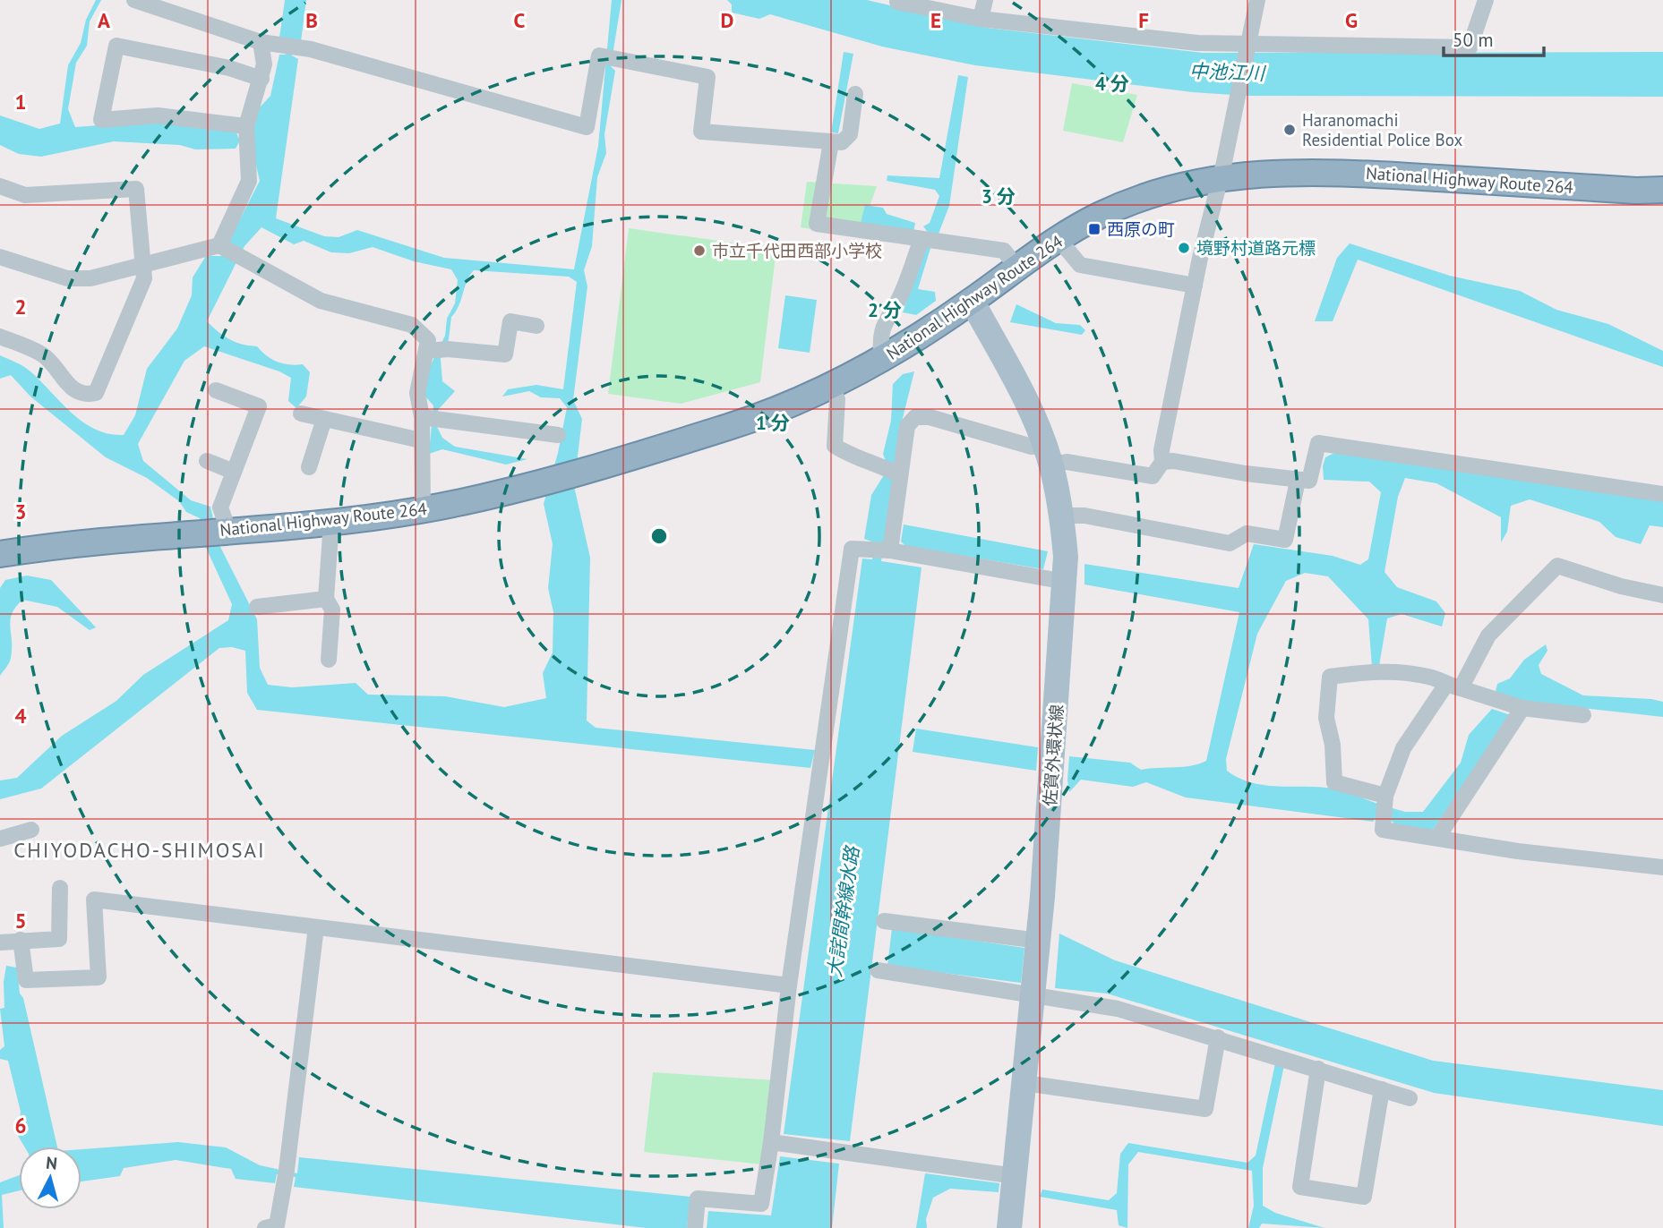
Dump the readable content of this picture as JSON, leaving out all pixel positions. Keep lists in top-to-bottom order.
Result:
{
  "streets": {
    "highway": ["National Highway Route 264"],
    "main road": ["佐賀外環状線"]
  },
  "crossings": [
    ["National Highway Route 264", "佐賀外環状線"]
  ],
  "districts": ["CHIYODACHO-SHIMOSAI"],
  "water": ["中池江川", "大詫間幹線水路"],
  "places": {
    "other": ["Haranomachi Residential Police Box", "境野村道路元標", "市立千代田西部小学校"],
    "transit": ["西原の町"]
  },
  "scale_bar": "50 m",
  "north": "top",
  "grid": {
    "columns": [
      "A",
      "B",
      "C",
      "D",
      "E",
      "F",
      "G"
    ],
    "rows": [
      "1",
      "2",
      "3",
      "4",
      "5",
      "6"
    ]
  },
  "rings": [
    "4 分",
    "3 分",
    "2 分",
    "1 分"
  ]
}
